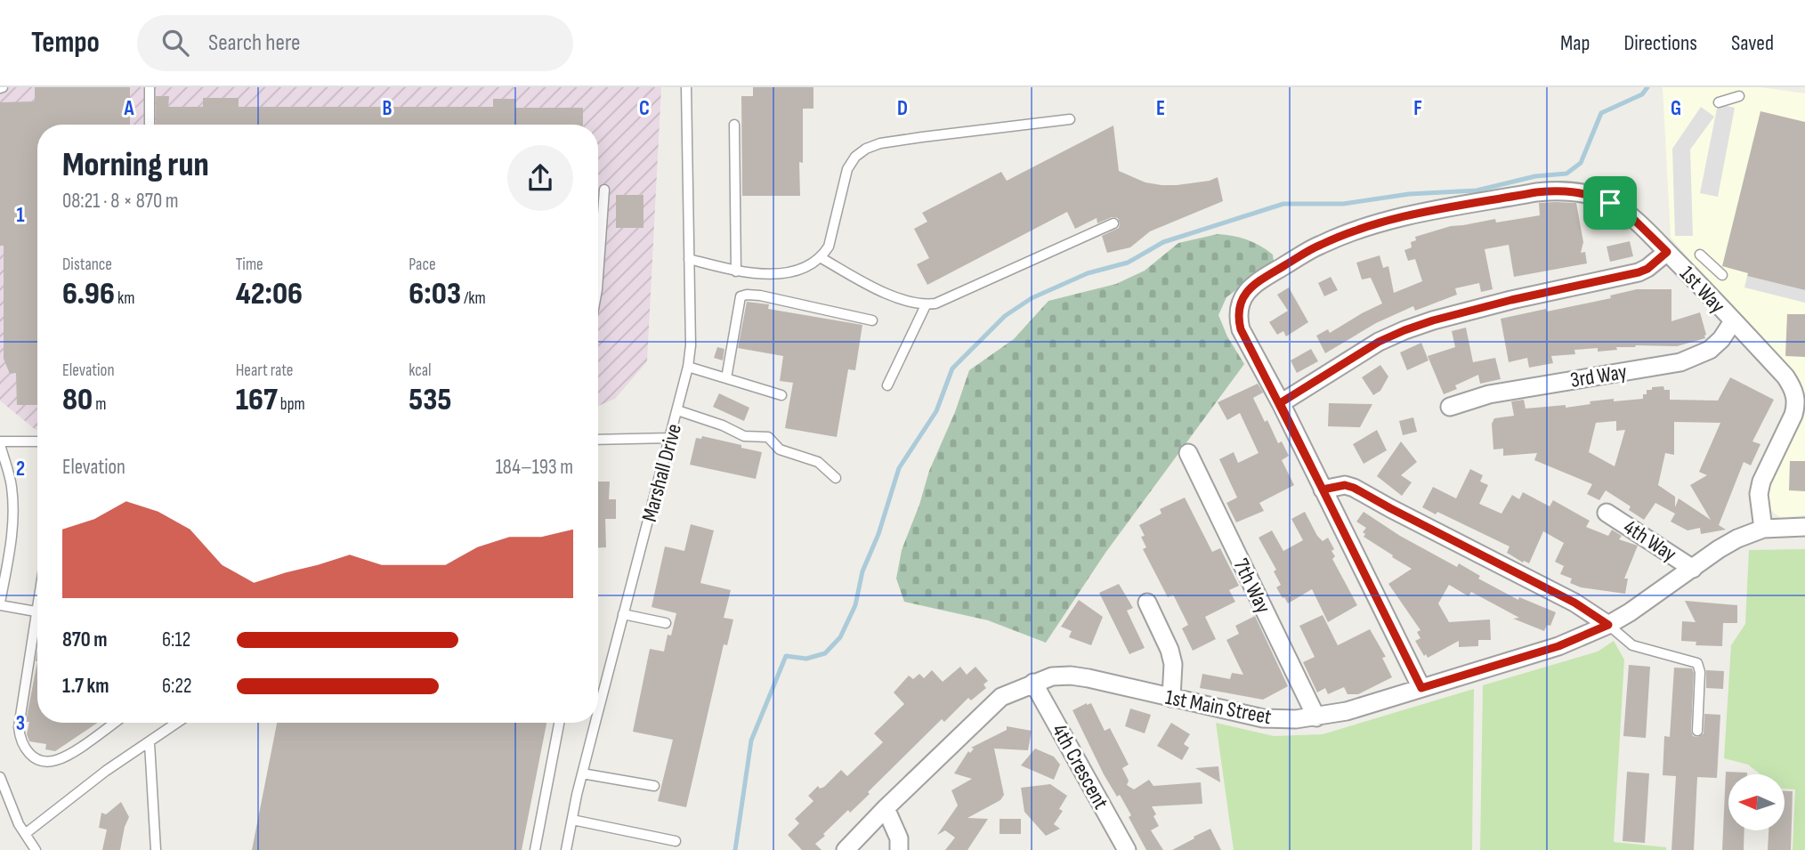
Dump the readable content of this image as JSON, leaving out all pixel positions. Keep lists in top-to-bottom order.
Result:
{
  "streets": {
    "street": [
      "1st Way",
      "3rd Way",
      "4th Way",
      "7th Way",
      "1st Main Street",
      "4th Crescent"
    ],
    "lane": ["Marshall Drive"]
  },
  "crossings": [
    ["1st Way", "3rd Way"],
    ["1st Way", "1st Main Street"],
    ["4th Way", "1st Main Street"],
    ["7th Way", "1st Main Street"],
    ["1st Main Street", "4th Crescent"]
  ],
  "north": "left",
  "page": {
    "header": "Tempo",
    "search": "Search here",
    "nav": ["Map", "Directions", "Saved"],
    "heading": ["Morning run", "08:21 · 8 × 870 m"],
    "stats": [
      ["Distance", "6.96 km"],
      ["Time", "42:06"],
      ["Pace", "6:03 /km"],
      ["Elevation", "80 m"],
      ["Heart rate", "167 bpm"],
      ["kcal", "535"]
    ],
    "chart": ["Elevation", "184–193 m"],
    "list": [
      {
        "name": "870 m",
        "note": "6:12"
      },
      {
        "name": "1.7 km",
        "note": "6:22"
      }
    ]
  },
  "grid": {
    "columns": [
      "A",
      "B",
      "C",
      "D",
      "E",
      "F",
      "G"
    ],
    "rows": ["1", "2", "3"]
  }
}
